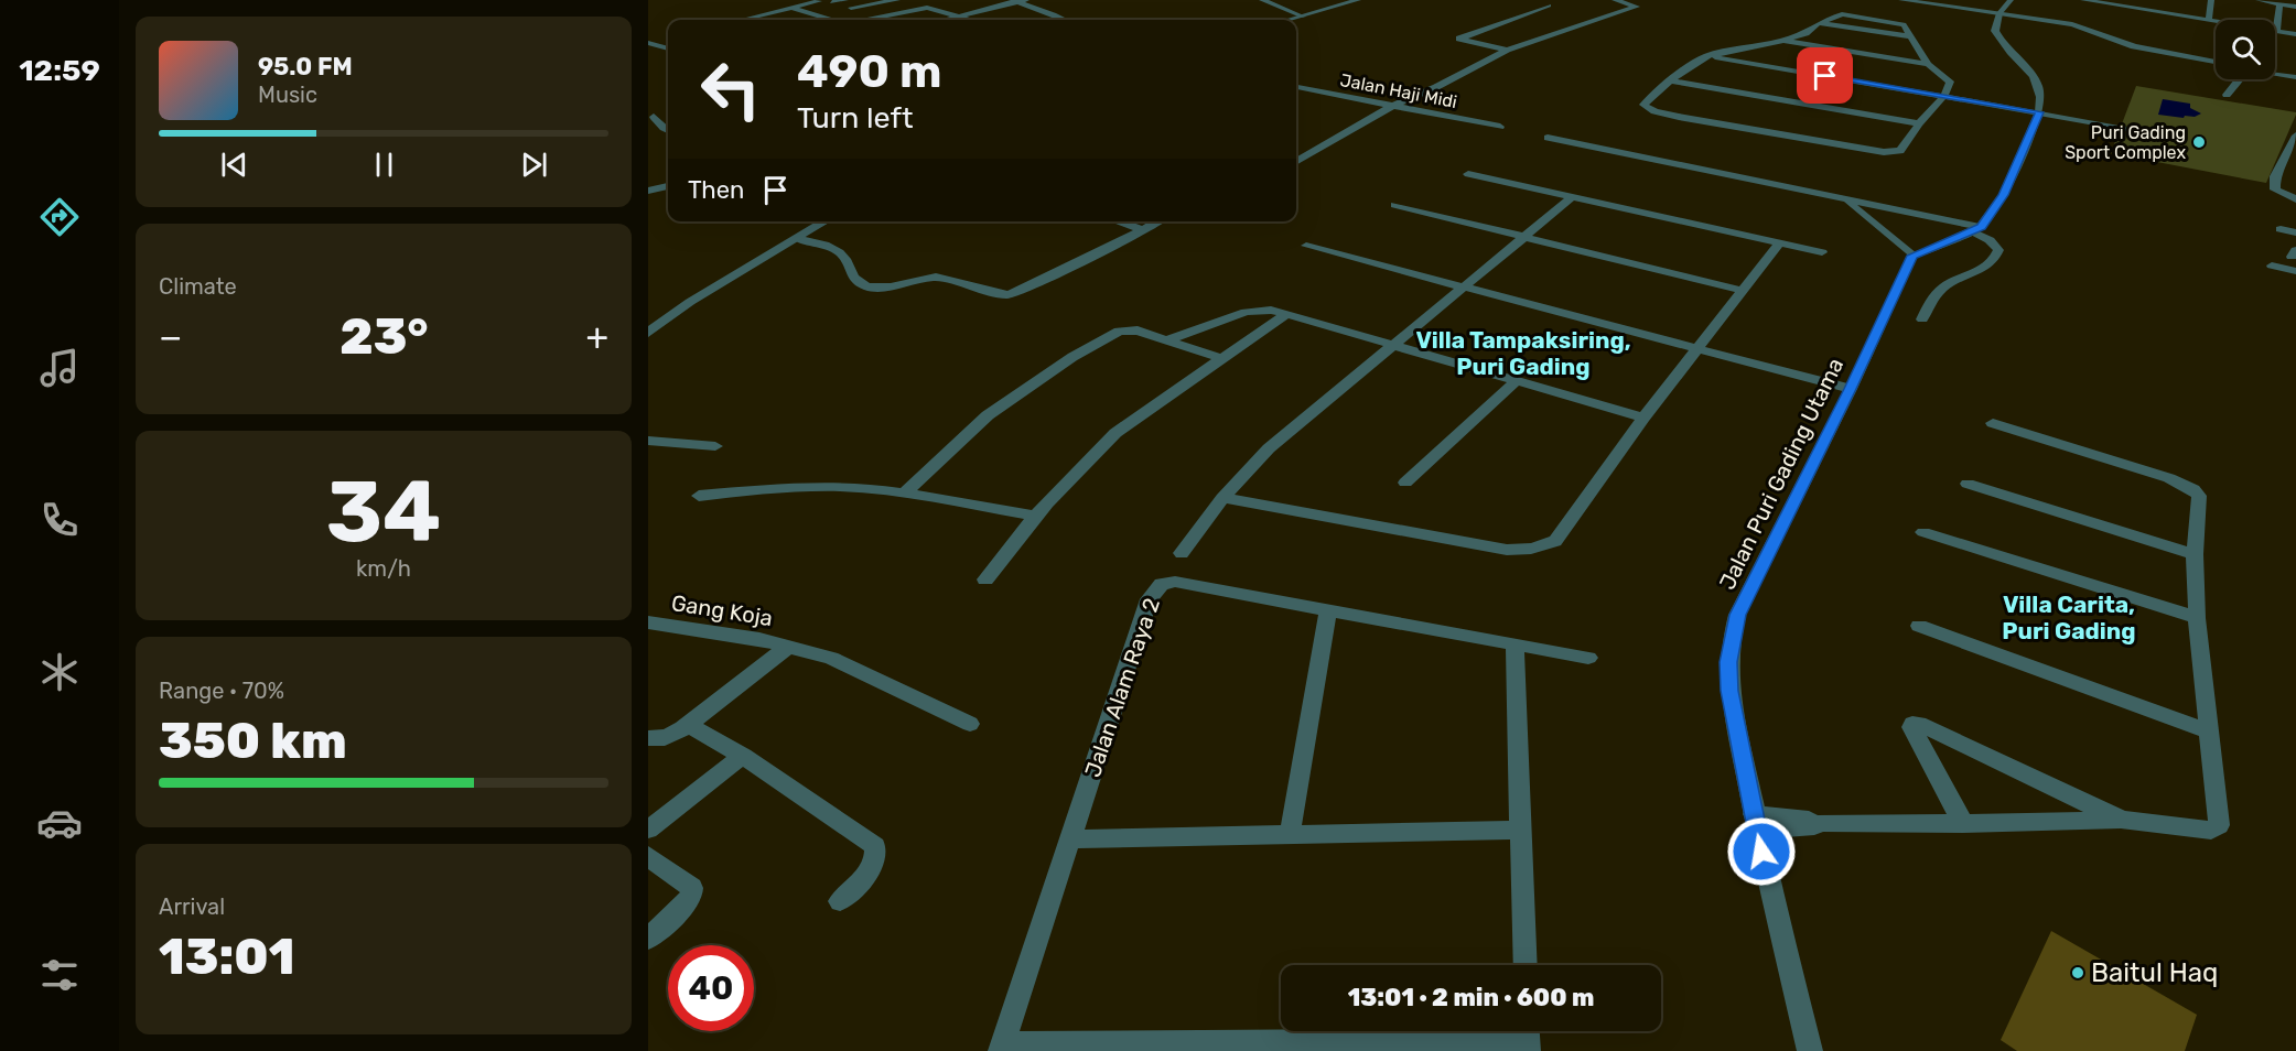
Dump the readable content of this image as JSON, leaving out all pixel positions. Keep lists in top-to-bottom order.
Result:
{
  "streets": {
    "street": [
      "Jalan Haji Midi",
      "Jalan Puri Gading Utama",
      "Gang Koja",
      "Jalan Alam Raya 2"
    ]
  },
  "districts": ["Villa Tampaksiring, Puri Gading", "Villa Carita, Puri Gading"],
  "places": ["Puri Gading Sport Complex", "Baitul Haq"],
  "page": {
    "tabs": "12:59",
    "turn": ["490 m", "Turn left"],
    "song": ["95.0 FM", "Music"],
    "then": "Then",
    "tile": [
      "Climate",
      ["34", "km/h"],
      ["Range · 70%", "350 km"],
      ["Arrival", "13:01"]
    ],
    "heat": ["−", "23°", "+"],
    "limit": "40",
    "trip": "13:01 · 2 min · 600 m"
  }
}
